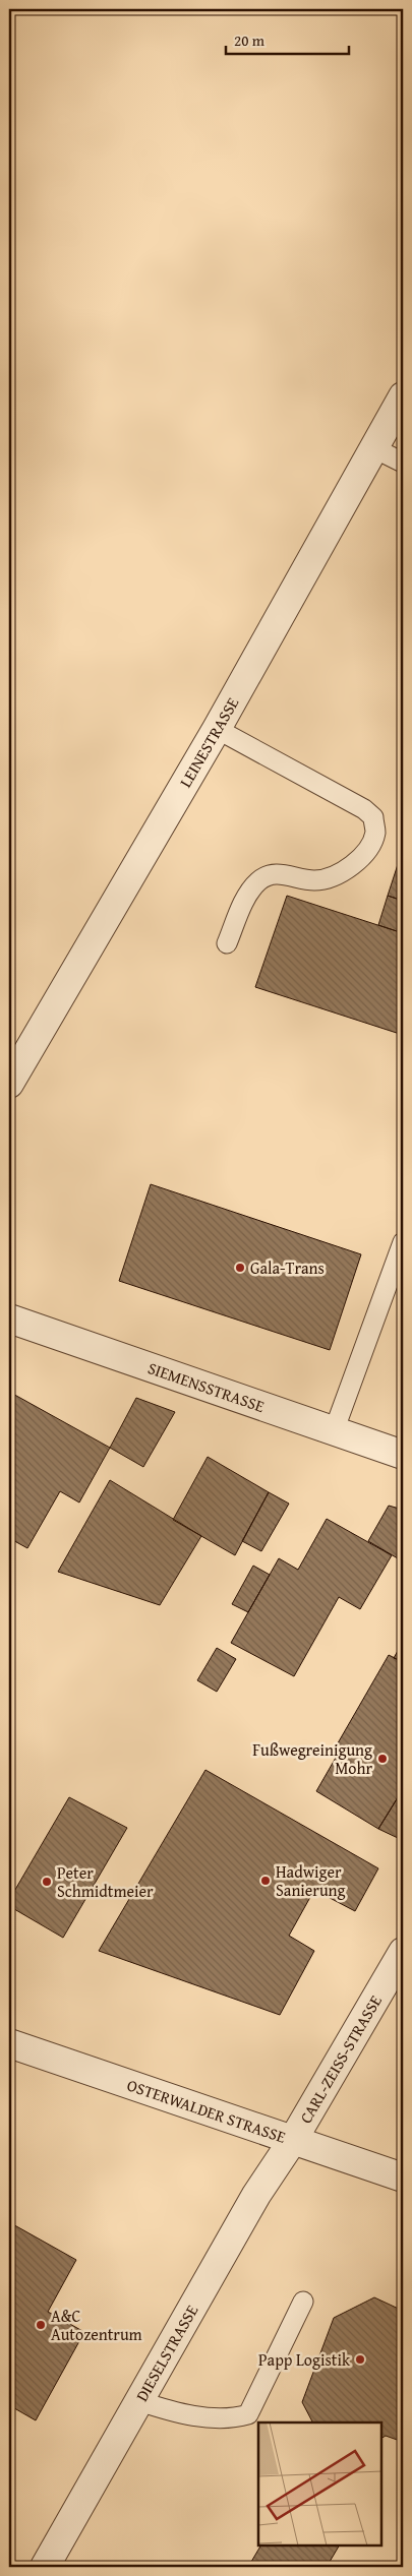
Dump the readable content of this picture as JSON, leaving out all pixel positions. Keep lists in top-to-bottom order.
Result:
{
  "streets": {
    "street": [
      "LEINESTRASSE",
      "SIEMENSSTRASSE",
      "CARL-ZEISS-STRASSE",
      "OSTERWALDER STRASSE",
      "DIESELSTRASSE"
    ]
  },
  "crossings": [
    ["CARL-ZEISS-STRASSE", "OSTERWALDER STRASSE"],
    ["CARL-ZEISS-STRASSE", "DIESELSTRASSE"],
    ["OSTERWALDER STRASSE", "DIESELSTRASSE"]
  ],
  "places": [
    "Gala-Trans",
    "Fußwegreinigung Mohr",
    "Hadwiger Sanierung",
    "Peter Schmidtmeier",
    "A&C Autozentrum",
    "Papp Logistik"
  ],
  "scale_bar": "20 m"
}
